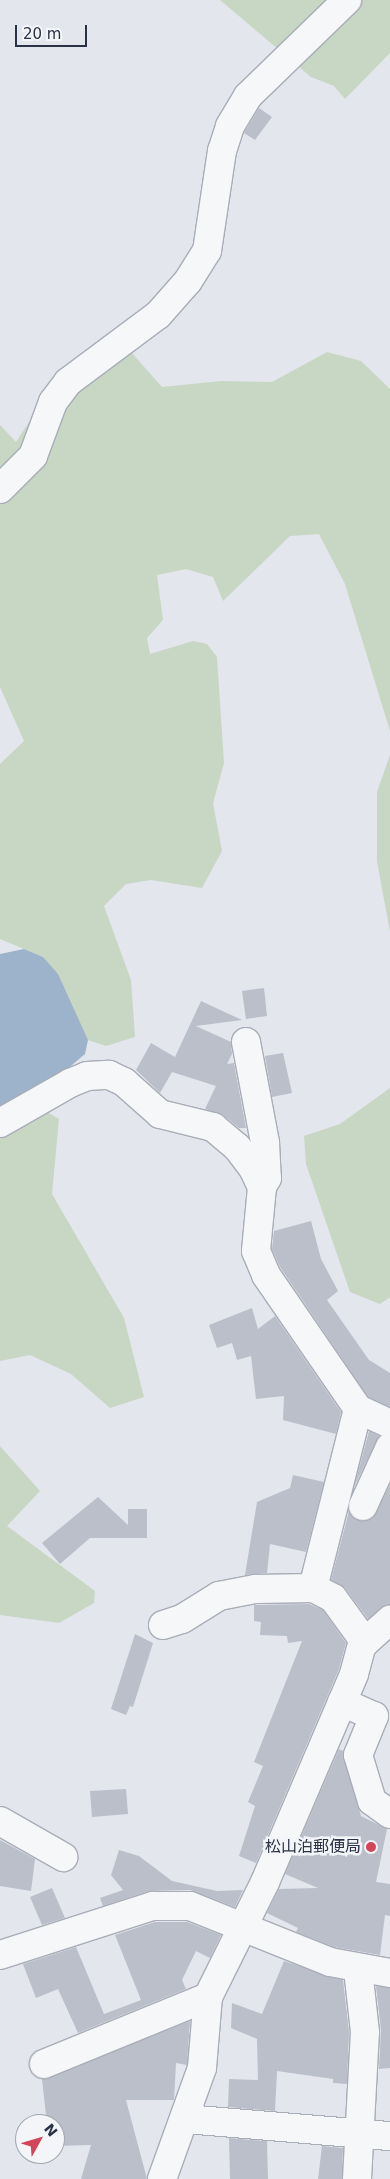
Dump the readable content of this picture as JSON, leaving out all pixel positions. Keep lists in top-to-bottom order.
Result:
{
  "places": ["松山泊郵便局"],
  "scale_bar": "20 m",
  "north": "top right"
}
